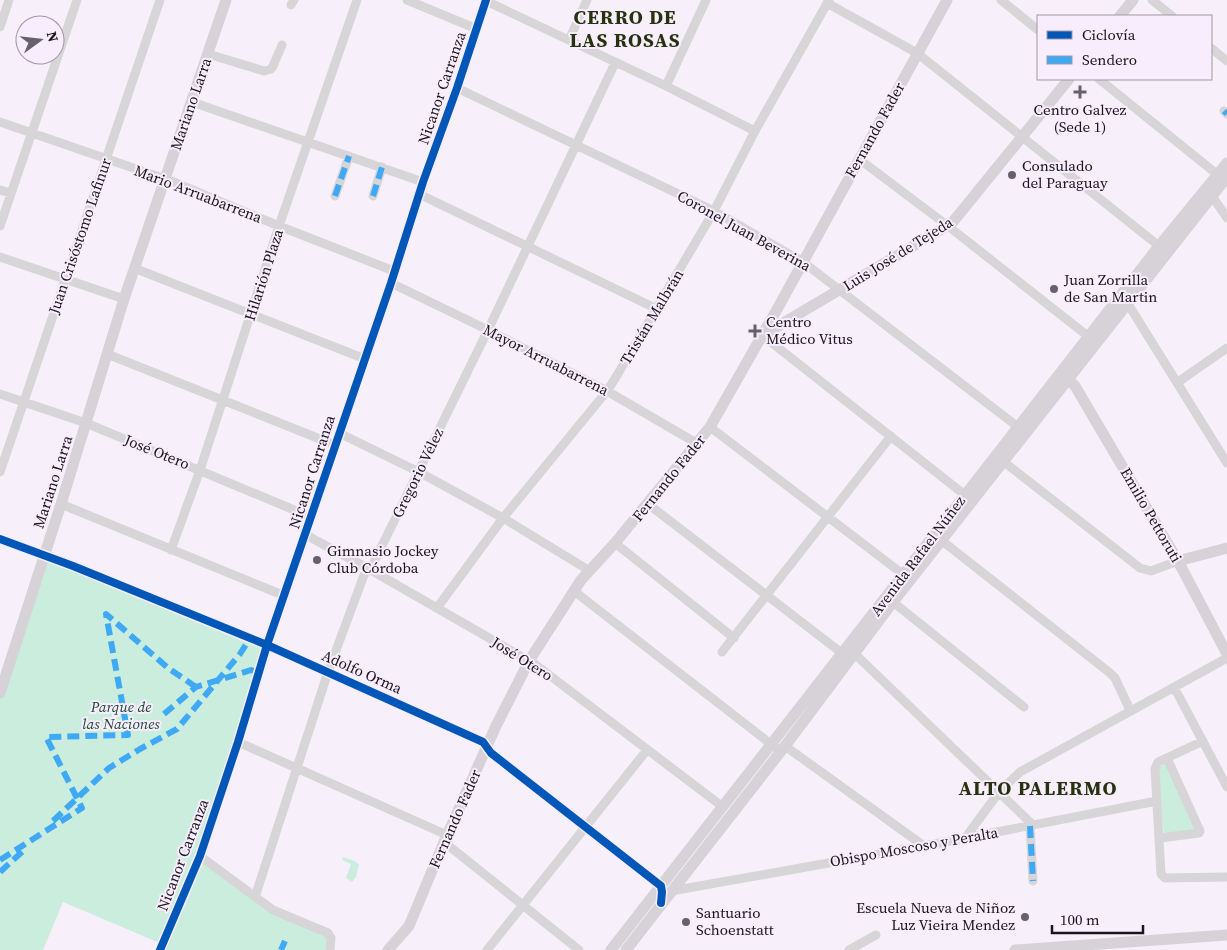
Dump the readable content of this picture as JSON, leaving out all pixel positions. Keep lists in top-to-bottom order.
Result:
{
  "streets": {
    "main road": [
      "Mariano Larra",
      "Fernando Fader",
      "Luis José de Tejeda",
      "Emilio Pettoruti",
      "Avenida Rafael Núñez"
    ],
    "street": [
      "Nicanor Carranza",
      "Mario Arruabarrena",
      "Coronel Juan Beverina",
      "Juan Crisóstomo Lafinur",
      "Hilarión Plaza",
      "Tristán Malbrán",
      "Mayor Arruabarrena",
      "José Otero",
      "Gregorio Vélez",
      "Adolfo Orma",
      "Obispo Moscoso y Peralta"
    ]
  },
  "crossings": [
    ["Nicanor Carranza", "Mario Arruabarrena"],
    ["Nicanor Carranza", "Coronel Juan Beverina"],
    ["Nicanor Carranza", "Mayor Arruabarrena"],
    ["Nicanor Carranza", "José Otero"],
    ["Nicanor Carranza", "Adolfo Orma"],
    ["Mariano Larra", "Mario Arruabarrena"],
    ["Mariano Larra", "José Otero"],
    ["Mariano Larra", "Adolfo Orma"],
    ["Fernando Fader", "Coronel Juan Beverina"],
    ["Fernando Fader", "Luis José de Tejeda"],
    ["Fernando Fader", "Mayor Arruabarrena"],
    ["Fernando Fader", "José Otero"],
    ["Fernando Fader", "Adolfo Orma"],
    ["Mario Arruabarrena", "Juan Crisóstomo Lafinur"],
    ["Mario Arruabarrena", "Hilarión Plaza"],
    ["Coronel Juan Beverina", "Luis José de Tejeda"],
    ["Coronel Juan Beverina", "Tristán Malbrán"],
    ["Coronel Juan Beverina", "Gregorio Vélez"],
    ["Coronel Juan Beverina", "Avenida Rafael Núñez"],
    ["Juan Crisóstomo Lafinur", "José Otero"],
    ["Hilarión Plaza", "José Otero"],
    ["Tristán Malbrán", "Mayor Arruabarrena"],
    ["Tristán Malbrán", "José Otero"],
    ["Mayor Arruabarrena", "Gregorio Vélez"],
    ["José Otero", "Gregorio Vélez"],
    ["José Otero", "Avenida Rafael Núñez"],
    ["Gregorio Vélez", "Adolfo Orma"],
    ["Emilio Pettoruti", "Avenida Rafael Núñez"],
    ["Avenida Rafael Núñez", "Adolfo Orma"],
    ["Avenida Rafael Núñez", "Obispo Moscoso y Peralta"],
    ["Adolfo Orma", "Obispo Moscoso y Peralta"]
  ],
  "districts": ["CERRO DE LAS ROSAS", "ALTO PALERMO"],
  "parks": ["Parque de las Naciones"],
  "places": {
    "health": ["Centro Galvez (Sede 1)", "Centro Médico Vitus"],
    "other": [
      "Consulado del Paraguay",
      "Juan Zorrilla de San Martin",
      "Gimnasio Jockey Club Córdoba",
      "Escuela Nueva de Niñoz Luz Vieira Mendez",
      "Santuario Schoenstatt"
    ]
  },
  "legend": ["Ciclovía", "Sendero"],
  "scale_bar": "100 m",
  "north": "right"
}
